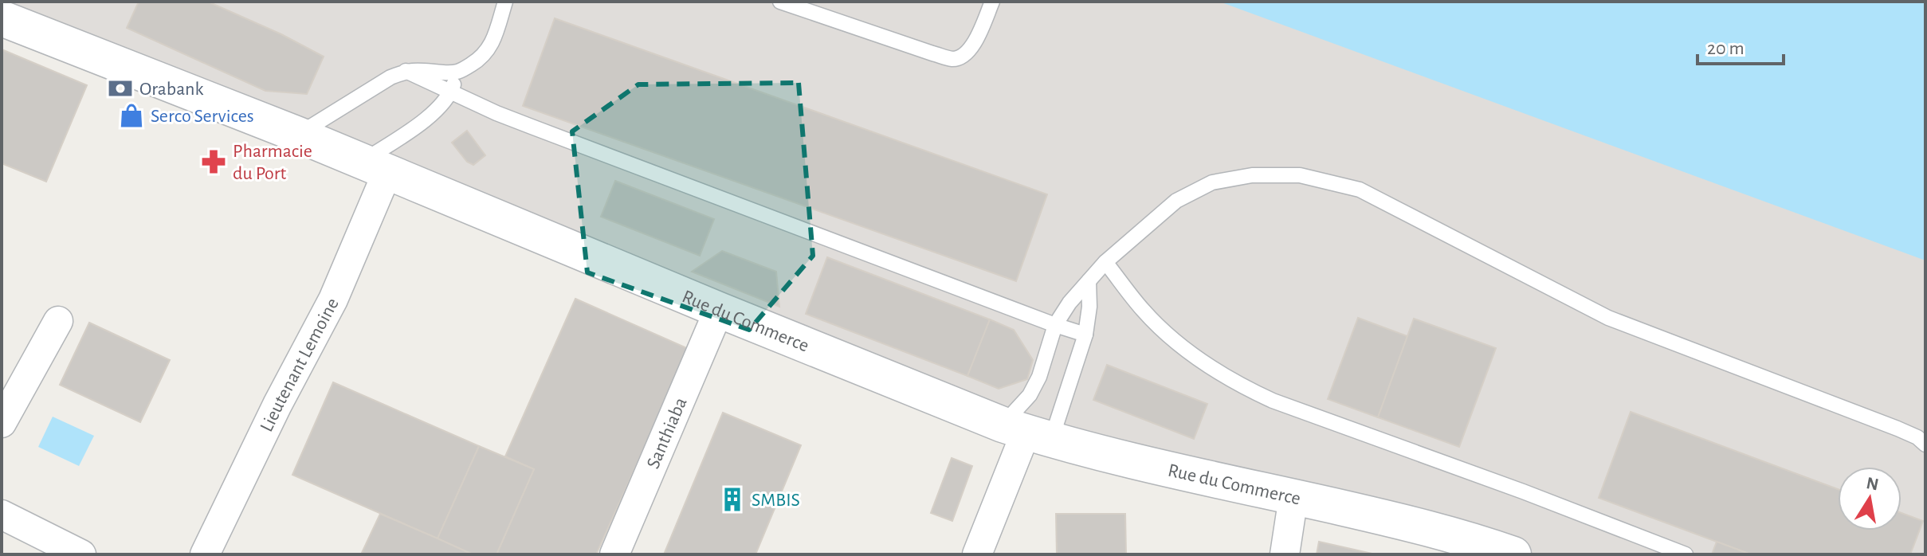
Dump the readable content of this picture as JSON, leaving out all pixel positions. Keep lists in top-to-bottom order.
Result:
{
  "streets": {
    "street": ["Rue du Commerce", "Lieutenant Lemoine", "Santhiaba"]
  },
  "crossings": [
    ["Rue du Commerce", "Lieutenant Lemoine"],
    ["Rue du Commerce", "Santhiaba"]
  ],
  "places": {
    "bank": ["Orabank"],
    "shop": ["Serco Services"],
    "pharmacy": ["Pharmacie du Port"],
    "building": ["SMBIS"]
  },
  "scale_bar": "20 m",
  "north": "top"
}
